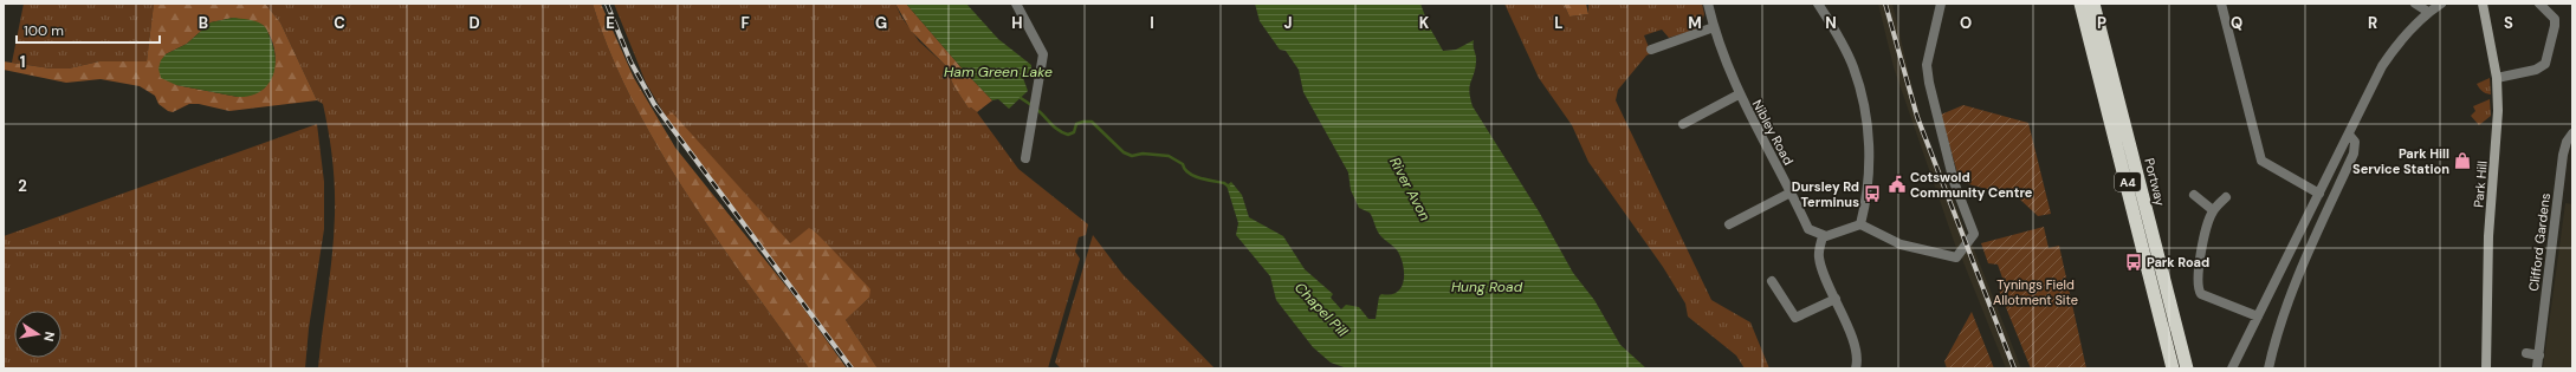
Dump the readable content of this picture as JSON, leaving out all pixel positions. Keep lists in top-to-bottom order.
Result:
{
  "streets": {
    "highway": ["A4", "Portway"],
    "main road": ["Park Hill"],
    "street": ["Nibley Road", "Clifford Gardens"]
  },
  "water": [
    "Ham Green Lake",
    "River Avon",
    "Hung Road",
    "Chapel Pill"
  ],
  "parks": ["Tynings Field Allotment Site"],
  "places": {
    "shop": ["Park Hill Service Station"],
    "public building": ["Cotswold Community Centre"],
    "bus stop": ["Dursley Rd Terminus", "Park Road"]
  },
  "scale_bar": "100 m",
  "north": "right",
  "grid": {
    "columns": [
      "B",
      "C",
      "D",
      "E",
      "F",
      "G",
      "H",
      "I",
      "J",
      "K",
      "L",
      "M",
      "N",
      "O",
      "P",
      "Q",
      "R",
      "S"
    ],
    "rows": ["1", "2"]
  }
}
